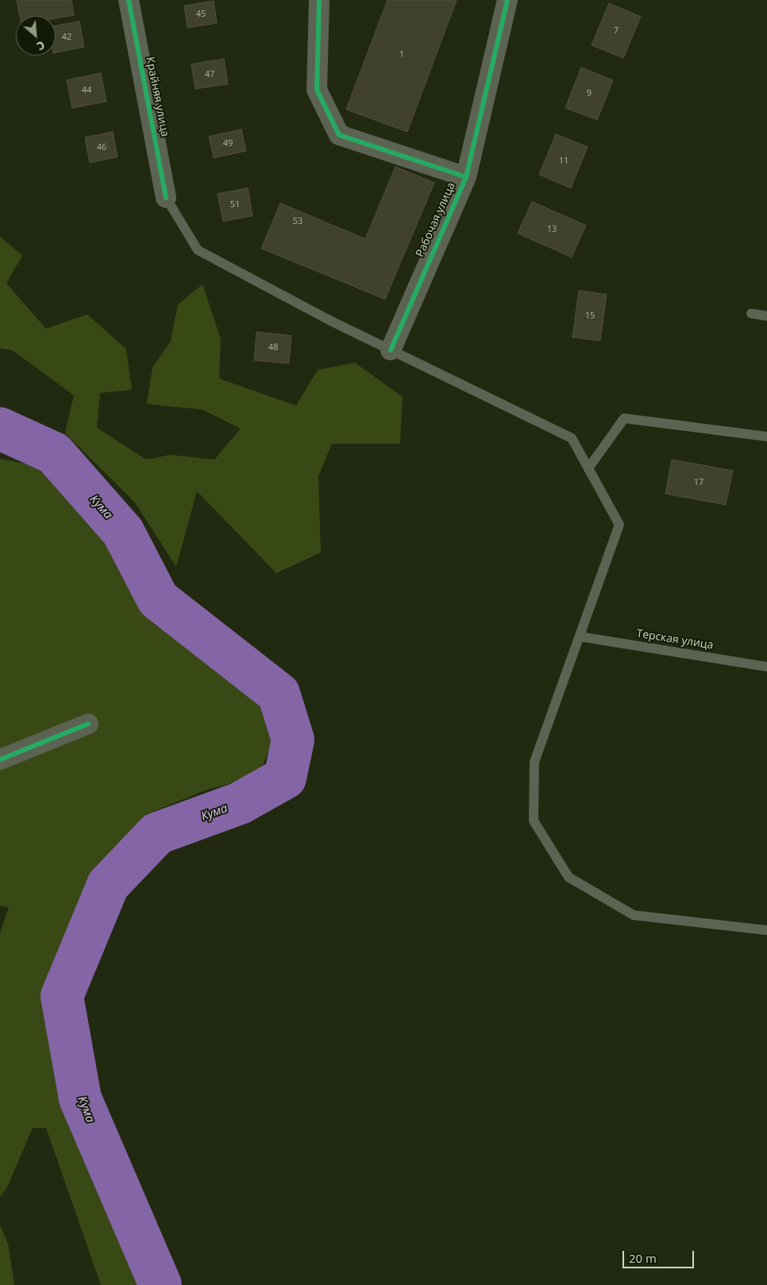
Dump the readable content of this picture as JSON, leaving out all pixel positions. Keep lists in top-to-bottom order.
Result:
{
  "streets": {
    "street": ["Крайняя улица", "Рабочая улица"],
    "lane": ["Терская улица"]
  },
  "water": ["Кума"],
  "house_numbers": [
    "45",
    "7",
    "42",
    "1",
    "47",
    "44",
    "9",
    "49",
    "46",
    "11",
    "51",
    "53",
    "13",
    "15",
    "48",
    "17"
  ],
  "scale_bar": "20 m",
  "north": "bottom right"
}
